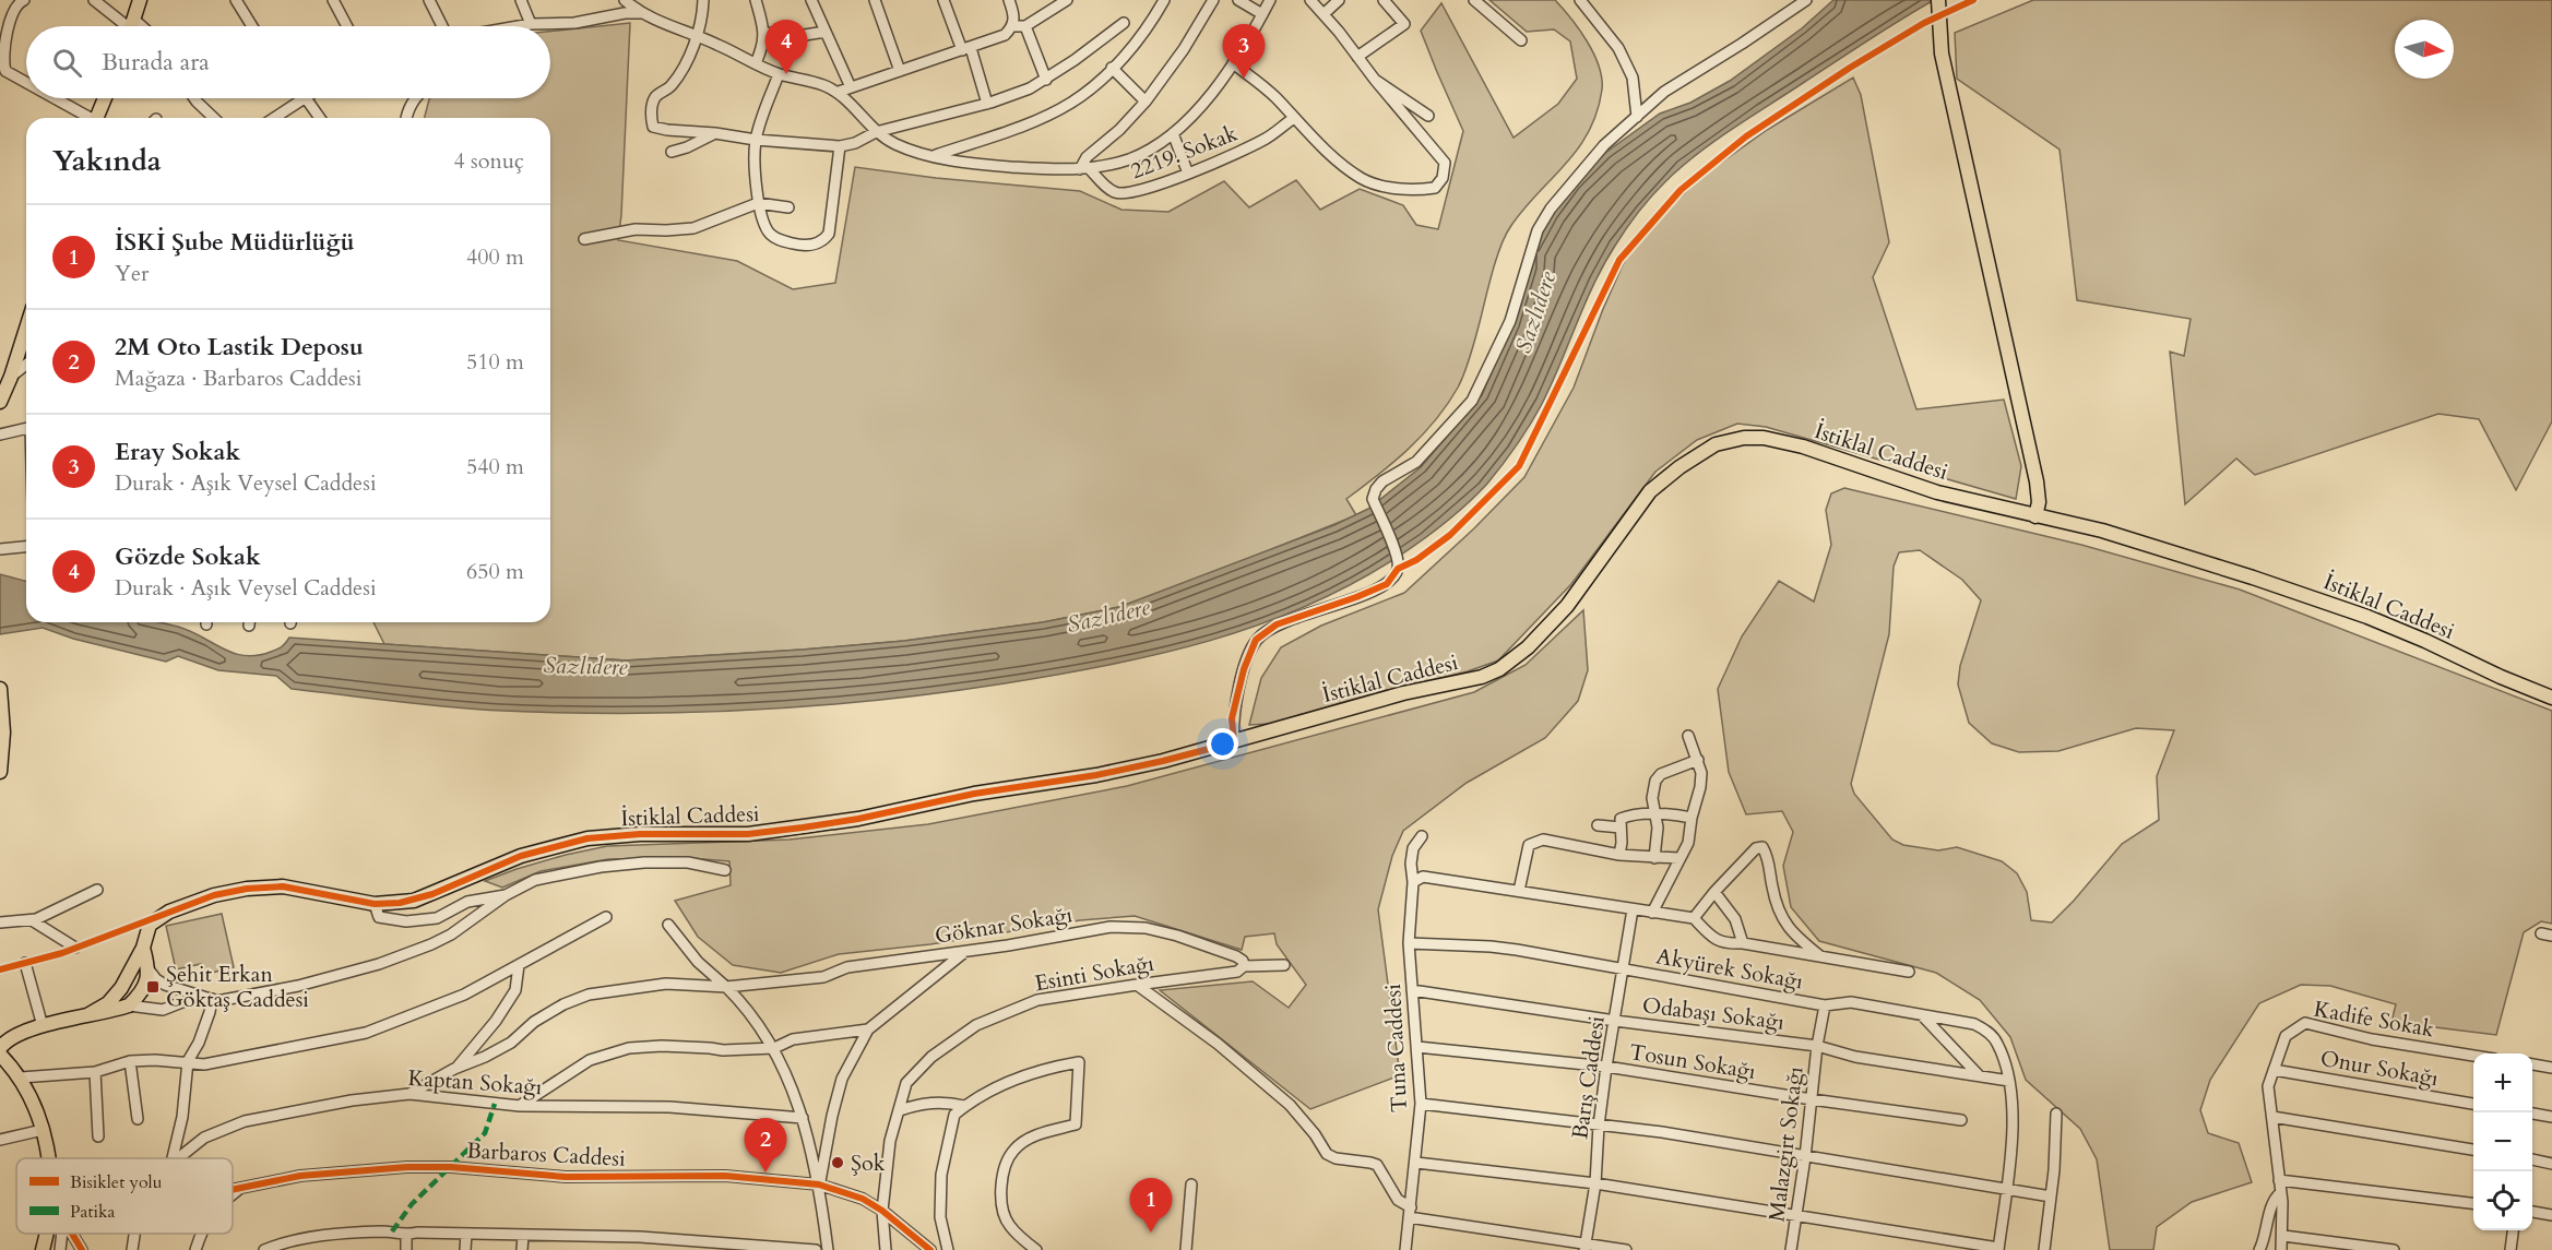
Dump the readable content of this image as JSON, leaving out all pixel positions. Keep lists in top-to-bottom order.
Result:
{
  "streets": {
    "main road": ["İstiklal Caddesi"],
    "street": [
      "2219. Sokak",
      "Göknar Sokağı",
      "Akyürek Sokağı",
      "Esinti Sokağı",
      "Odabaşı Sokağı",
      "Kadife Sokak",
      "Tuna Caddesi",
      "Tosun Sokağı",
      "Onur Sokağı",
      "Barış Caddesi",
      "Kaptan Sokağı",
      "Malazgirt Sokağı",
      "Barbaros Caddesi"
    ]
  },
  "crossings": [
    ["Göknar Sokağı", "Esinti Sokağı"],
    ["Akyürek Sokağı", "Odabaşı Sokağı"],
    ["Akyürek Sokağı", "Tuna Caddesi"],
    ["Akyürek Sokağı", "Barış Caddesi"],
    ["Akyürek Sokağı", "Malazgirt Sokağı"],
    ["Esinti Sokağı", "Barbaros Caddesi"],
    ["Odabaşı Sokağı", "Tuna Caddesi"],
    ["Odabaşı Sokağı", "Barış Caddesi"],
    ["Odabaşı Sokağı", "Malazgirt Sokağı"],
    ["Kadife Sokak", "Onur Sokağı"],
    ["Tuna Caddesi", "Tosun Sokağı"],
    ["Tosun Sokağı", "Barış Caddesi"],
    ["Tosun Sokağı", "Malazgirt Sokağı"]
  ],
  "water": ["Sazlıdere"],
  "places": {
    "transit": ["Şehit Erkan Göktaş Caddesi"],
    "other": ["Şok"]
  },
  "legend": ["Bisiklet yolu", "Patika"],
  "north": "right",
  "page": {
    "pins": [
      "4",
      "3",
      "2",
      "1"
    ],
    "search": "Burada ara",
    "heading": ["Yakında", "4 sonuç"],
    "list": [
      {
        "mark": "1",
        "name": "İSKİ Şube Müdürlüğü",
        "note": "Yer",
        "value": "400 m"
      },
      {
        "mark": "2",
        "name": "2M Oto Lastik Deposu",
        "note": "Mağaza · Barbaros Caddesi",
        "value": "510 m"
      },
      {
        "mark": "3",
        "name": "Eray Sokak",
        "note": "Durak · Aşık Veysel Caddesi",
        "value": "540 m"
      },
      {
        "mark": "4",
        "name": "Gözde Sokak",
        "note": "Durak · Aşık Veysel Caddesi",
        "value": "650 m"
      }
    ],
    "map_buttons": ["+", "−"]
  }
}
